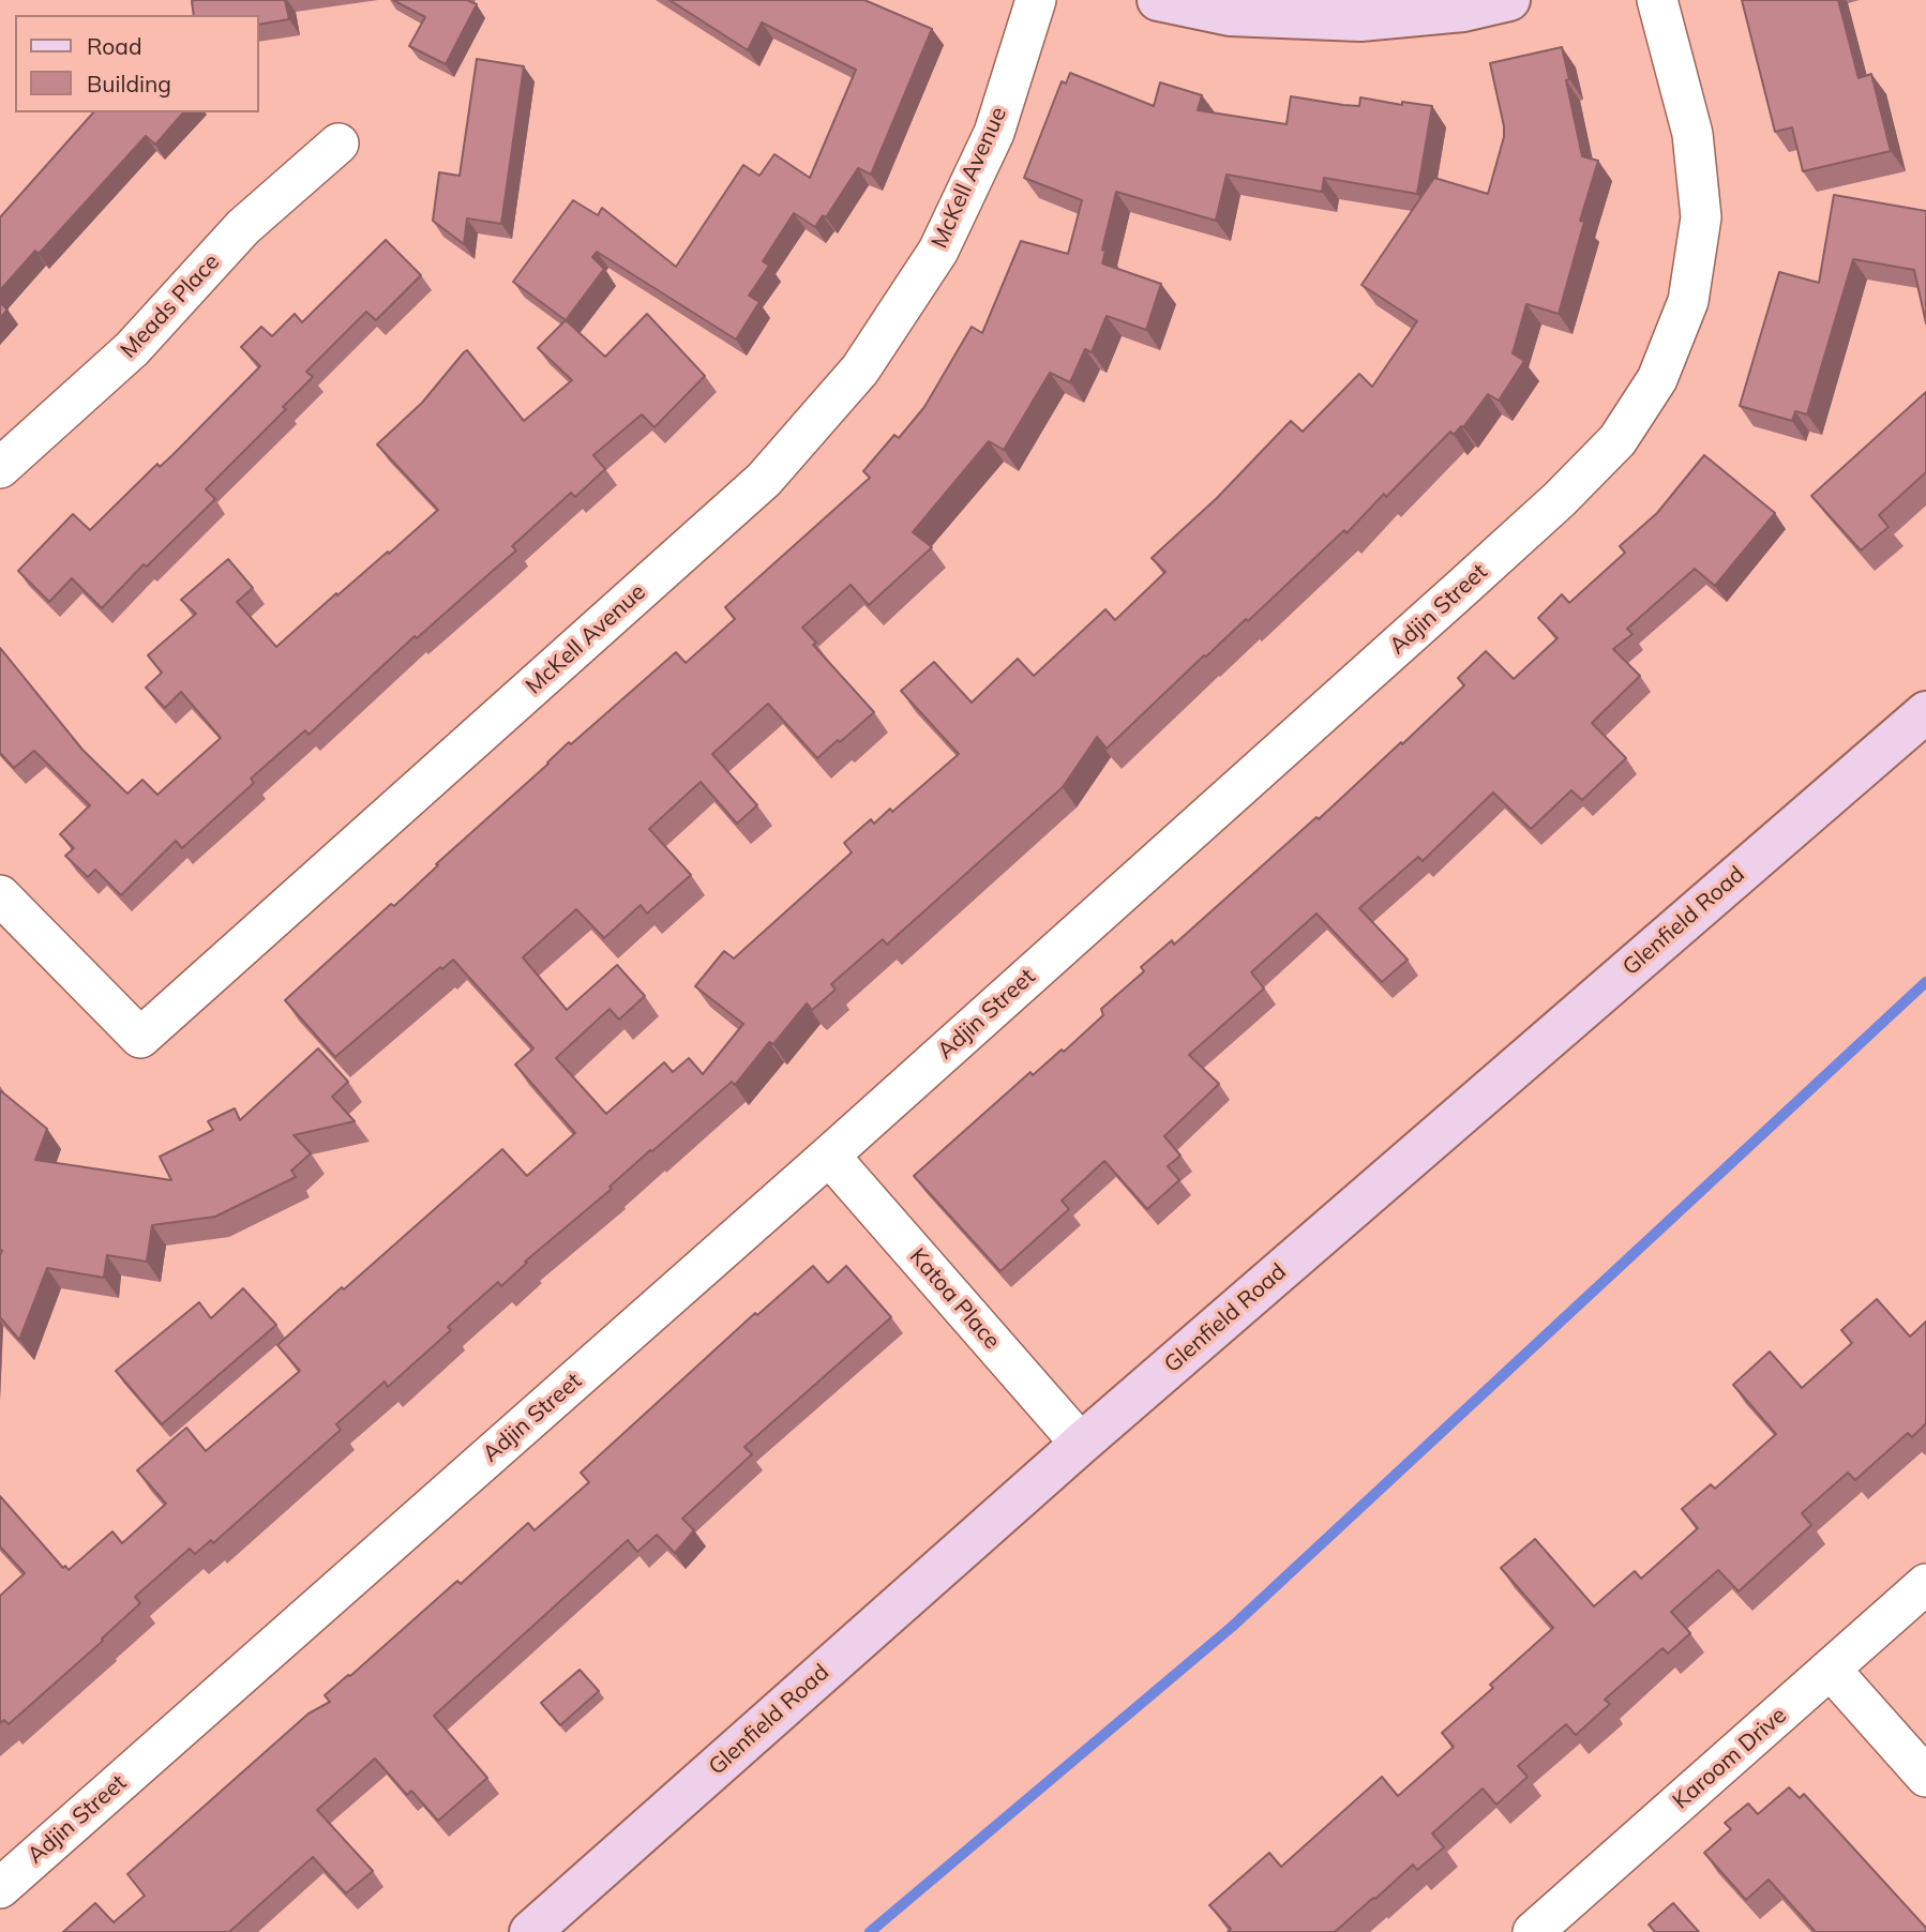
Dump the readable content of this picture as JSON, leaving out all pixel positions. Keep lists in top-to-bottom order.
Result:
{
  "streets": {
    "main road": ["Glenfield Road"],
    "street": [
      "McKell Avenue",
      "Meads Place",
      "Adjin Street",
      "Katoa Place",
      "Karoom Drive"
    ]
  },
  "crossings": [
    ["Adjin Street", "Katoa Place"],
    ["Glenfield Road", "Katoa Place"]
  ],
  "legend": ["Road", "Building"]
}
